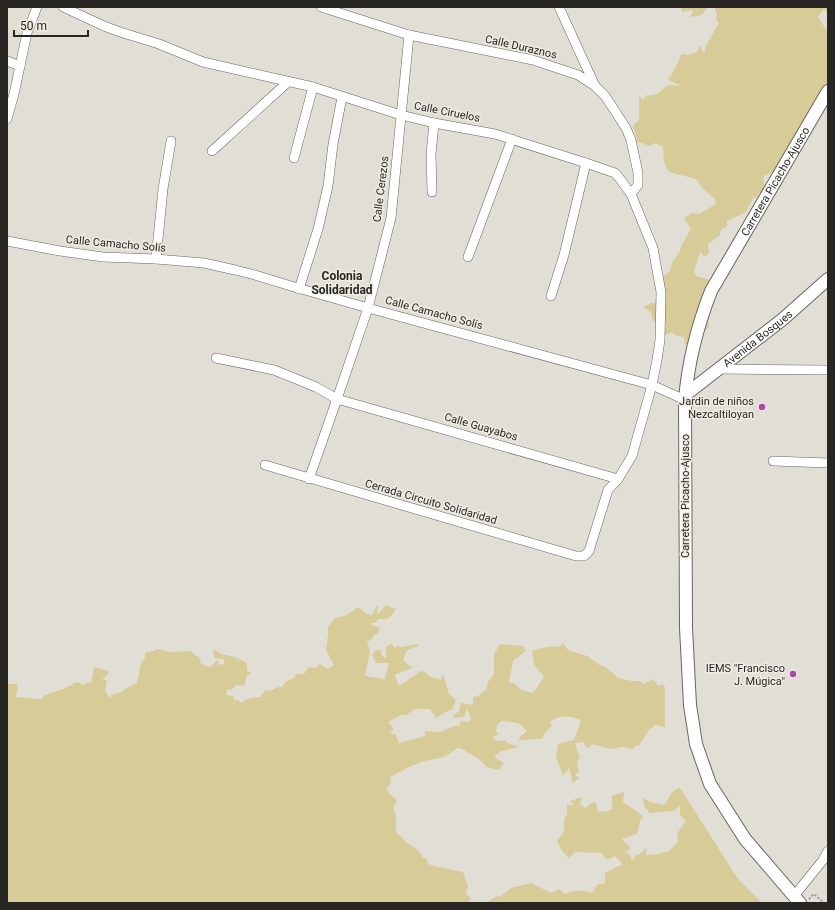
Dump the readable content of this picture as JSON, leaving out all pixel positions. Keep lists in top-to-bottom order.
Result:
{
  "streets": {
    "main road": ["Carretera Picacho-Ajusco", "Avenida Bosques"],
    "street": [
      "Calle Duraznos",
      "Calle Ciruelos",
      "Calle Cerezos",
      "Calle Camacho Solís",
      "Calle Guayabos",
      "Cerrada Circuito Solidaridad"
    ]
  },
  "crossings": [
    ["Calle Duraznos", "Calle Ciruelos"],
    ["Calle Duraznos", "Calle Cerezos"],
    ["Calle Ciruelos", "Calle Cerezos"],
    ["Calle Ciruelos", "Calle Camacho Solís"],
    ["Calle Ciruelos", "Calle Guayabos"],
    ["Calle Ciruelos", "Cerrada Circuito Solidaridad"],
    ["Carretera Picacho-Ajusco", "Calle Camacho Solís"],
    ["Carretera Picacho-Ajusco", "Avenida Bosques"],
    ["Calle Cerezos", "Calle Camacho Solís"],
    ["Calle Cerezos", "Calle Guayabos"],
    ["Calle Cerezos", "Cerrada Circuito Solidaridad"],
    ["Calle Camacho Solís", "Avenida Bosques"]
  ],
  "districts": ["Colonia Solidaridad"],
  "places": ["Jardin de niños Nezcaltiloyan", "IEMS \"Francisco J. Múgica\""],
  "scale_bar": "50 m"
}
